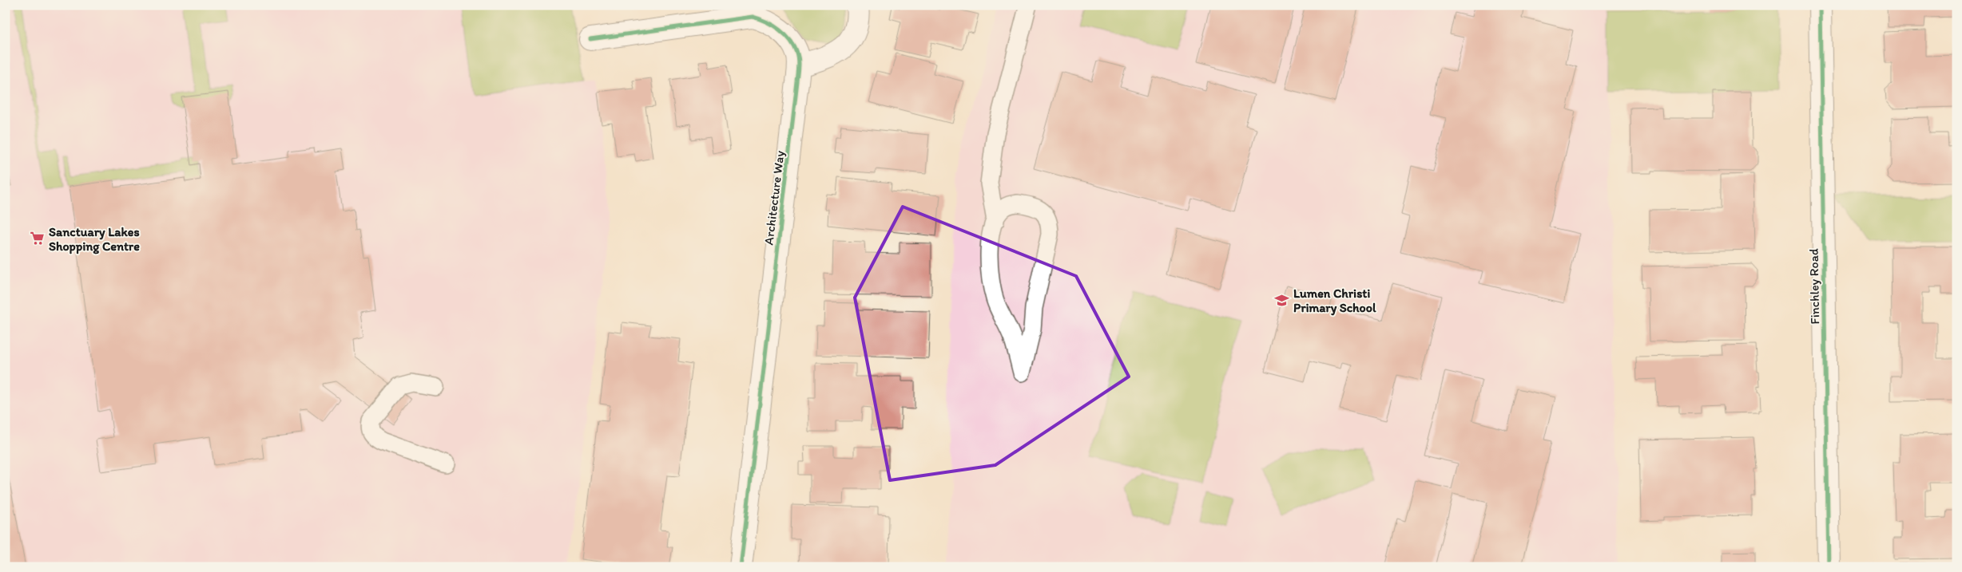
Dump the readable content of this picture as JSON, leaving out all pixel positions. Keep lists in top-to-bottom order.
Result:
{
  "streets": {
    "street": ["Architecture Way", "Finchley Road"]
  },
  "places": {
    "supermarket": ["Sanctuary Lakes Shopping Centre"],
    "school or university": ["Lumen Christi Primary School"]
  }
}
